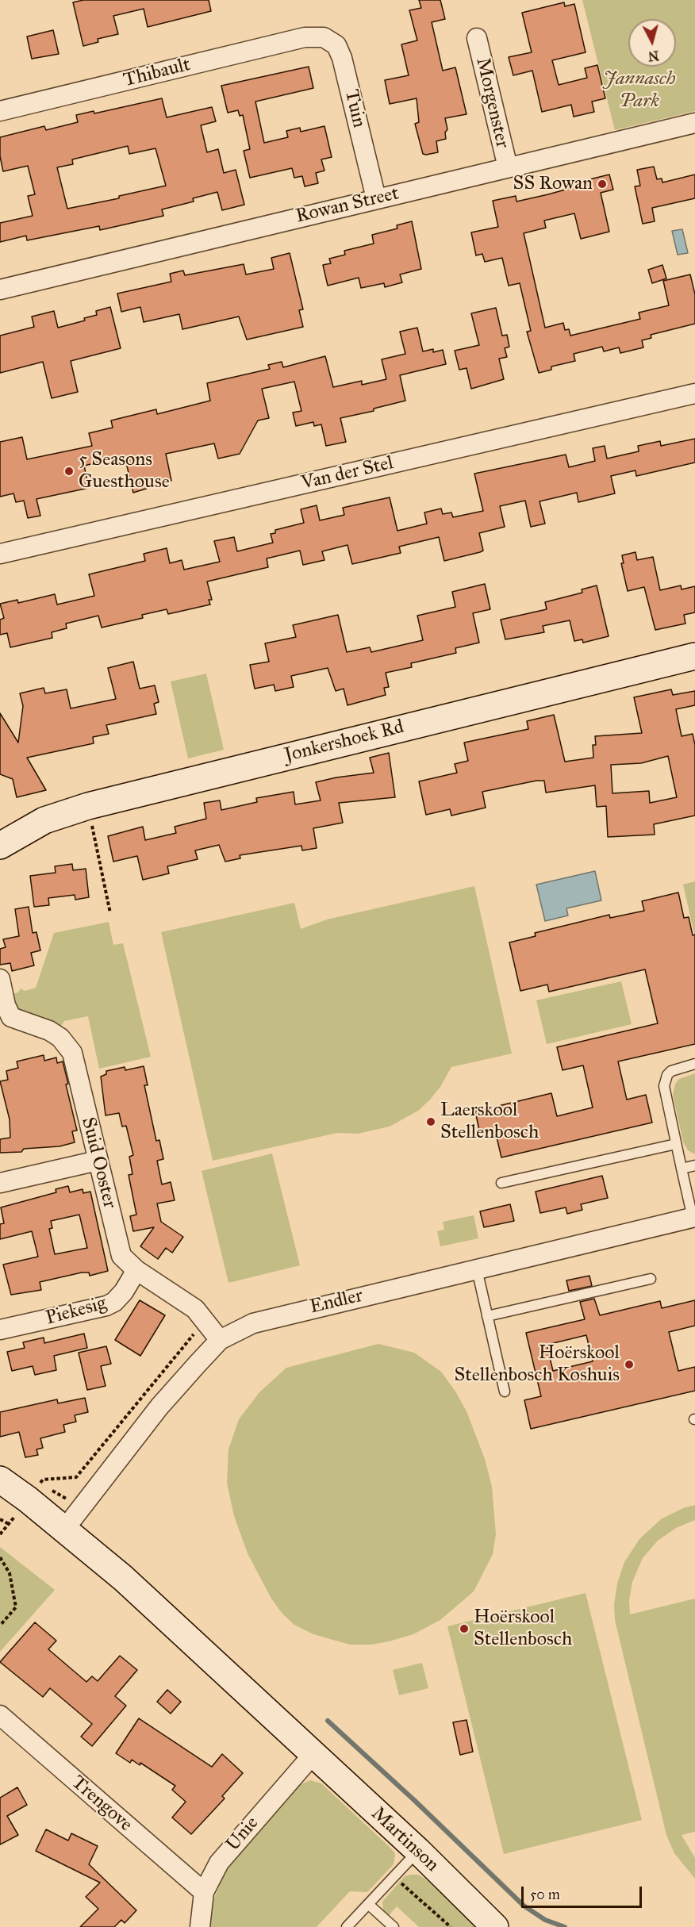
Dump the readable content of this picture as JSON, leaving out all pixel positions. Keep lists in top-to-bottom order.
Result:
{
  "streets": {
    "street": [
      "Thibault",
      "Morgenster",
      "Tuin",
      "Rowan Street",
      "Van der Stel",
      "Jonkershoek Rd",
      "Suid Ooster",
      "Endler",
      "Piekesig",
      "Trengove",
      "Unie",
      "Martinson"
    ]
  },
  "crossings": [
    ["Thibault", "Tuin"],
    ["Morgenster", "Rowan Street"],
    ["Tuin", "Rowan Street"],
    ["Suid Ooster", "Endler"],
    ["Suid Ooster", "Piekesig"],
    ["Endler", "Martinson"],
    ["Trengove", "Unie"],
    ["Unie", "Martinson"]
  ],
  "parks": ["Jannasch Park"],
  "places": [
    "SS Rowan",
    "5 Seasons Guesthouse",
    "Laerskool Stellenbosch",
    "Hoërskool Stellenbosch Koshuis",
    "Hoërskool Stellenbosch"
  ],
  "scale_bar": "50 m",
  "north": "bottom"
}
